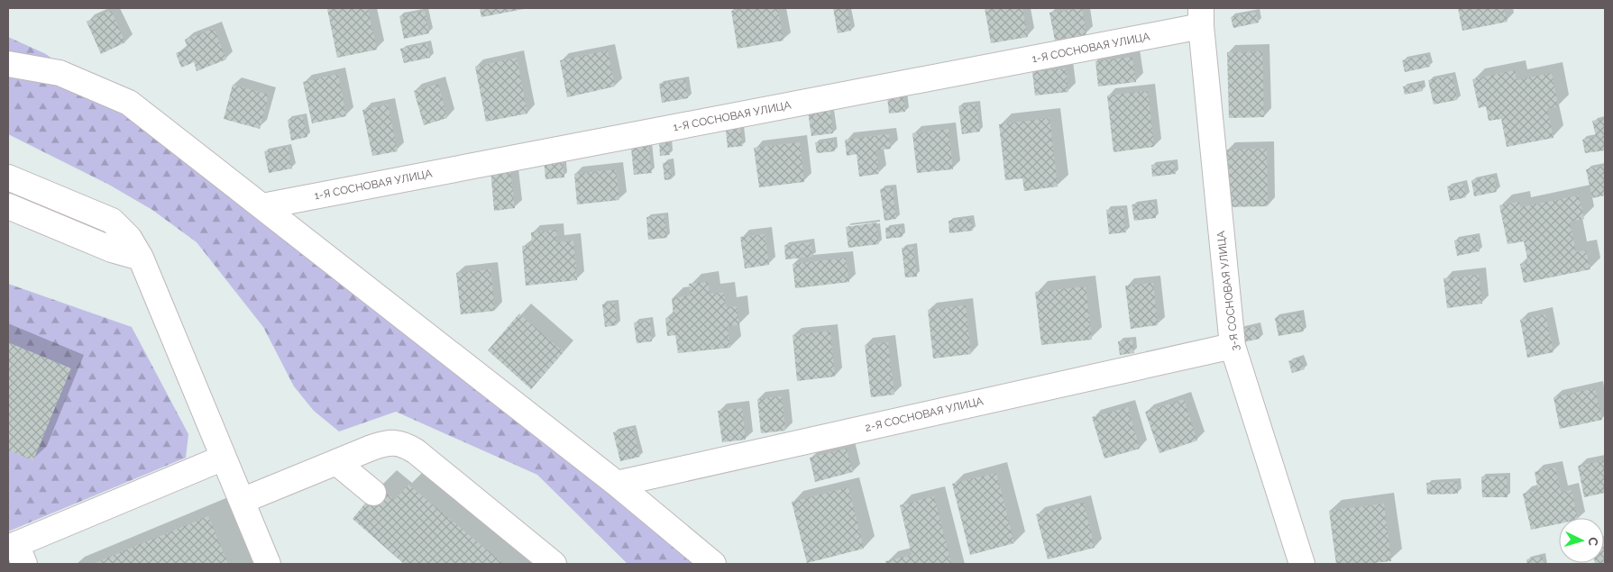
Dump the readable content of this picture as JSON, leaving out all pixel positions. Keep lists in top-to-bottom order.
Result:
{
  "streets": {
    "street": ["1-Я СОСНОВАЯ УЛИЦА", "3-Я СОСНОВАЯ УЛИЦА", "2-Я СОСНОВАЯ УЛИЦА"]
  },
  "crossings": [
    ["1-Я СОСНОВАЯ УЛИЦА", "3-Я СОСНОВАЯ УЛИЦА"],
    ["3-Я СОСНОВАЯ УЛИЦА", "2-Я СОСНОВАЯ УЛИЦА"]
  ],
  "north": "right"
}
